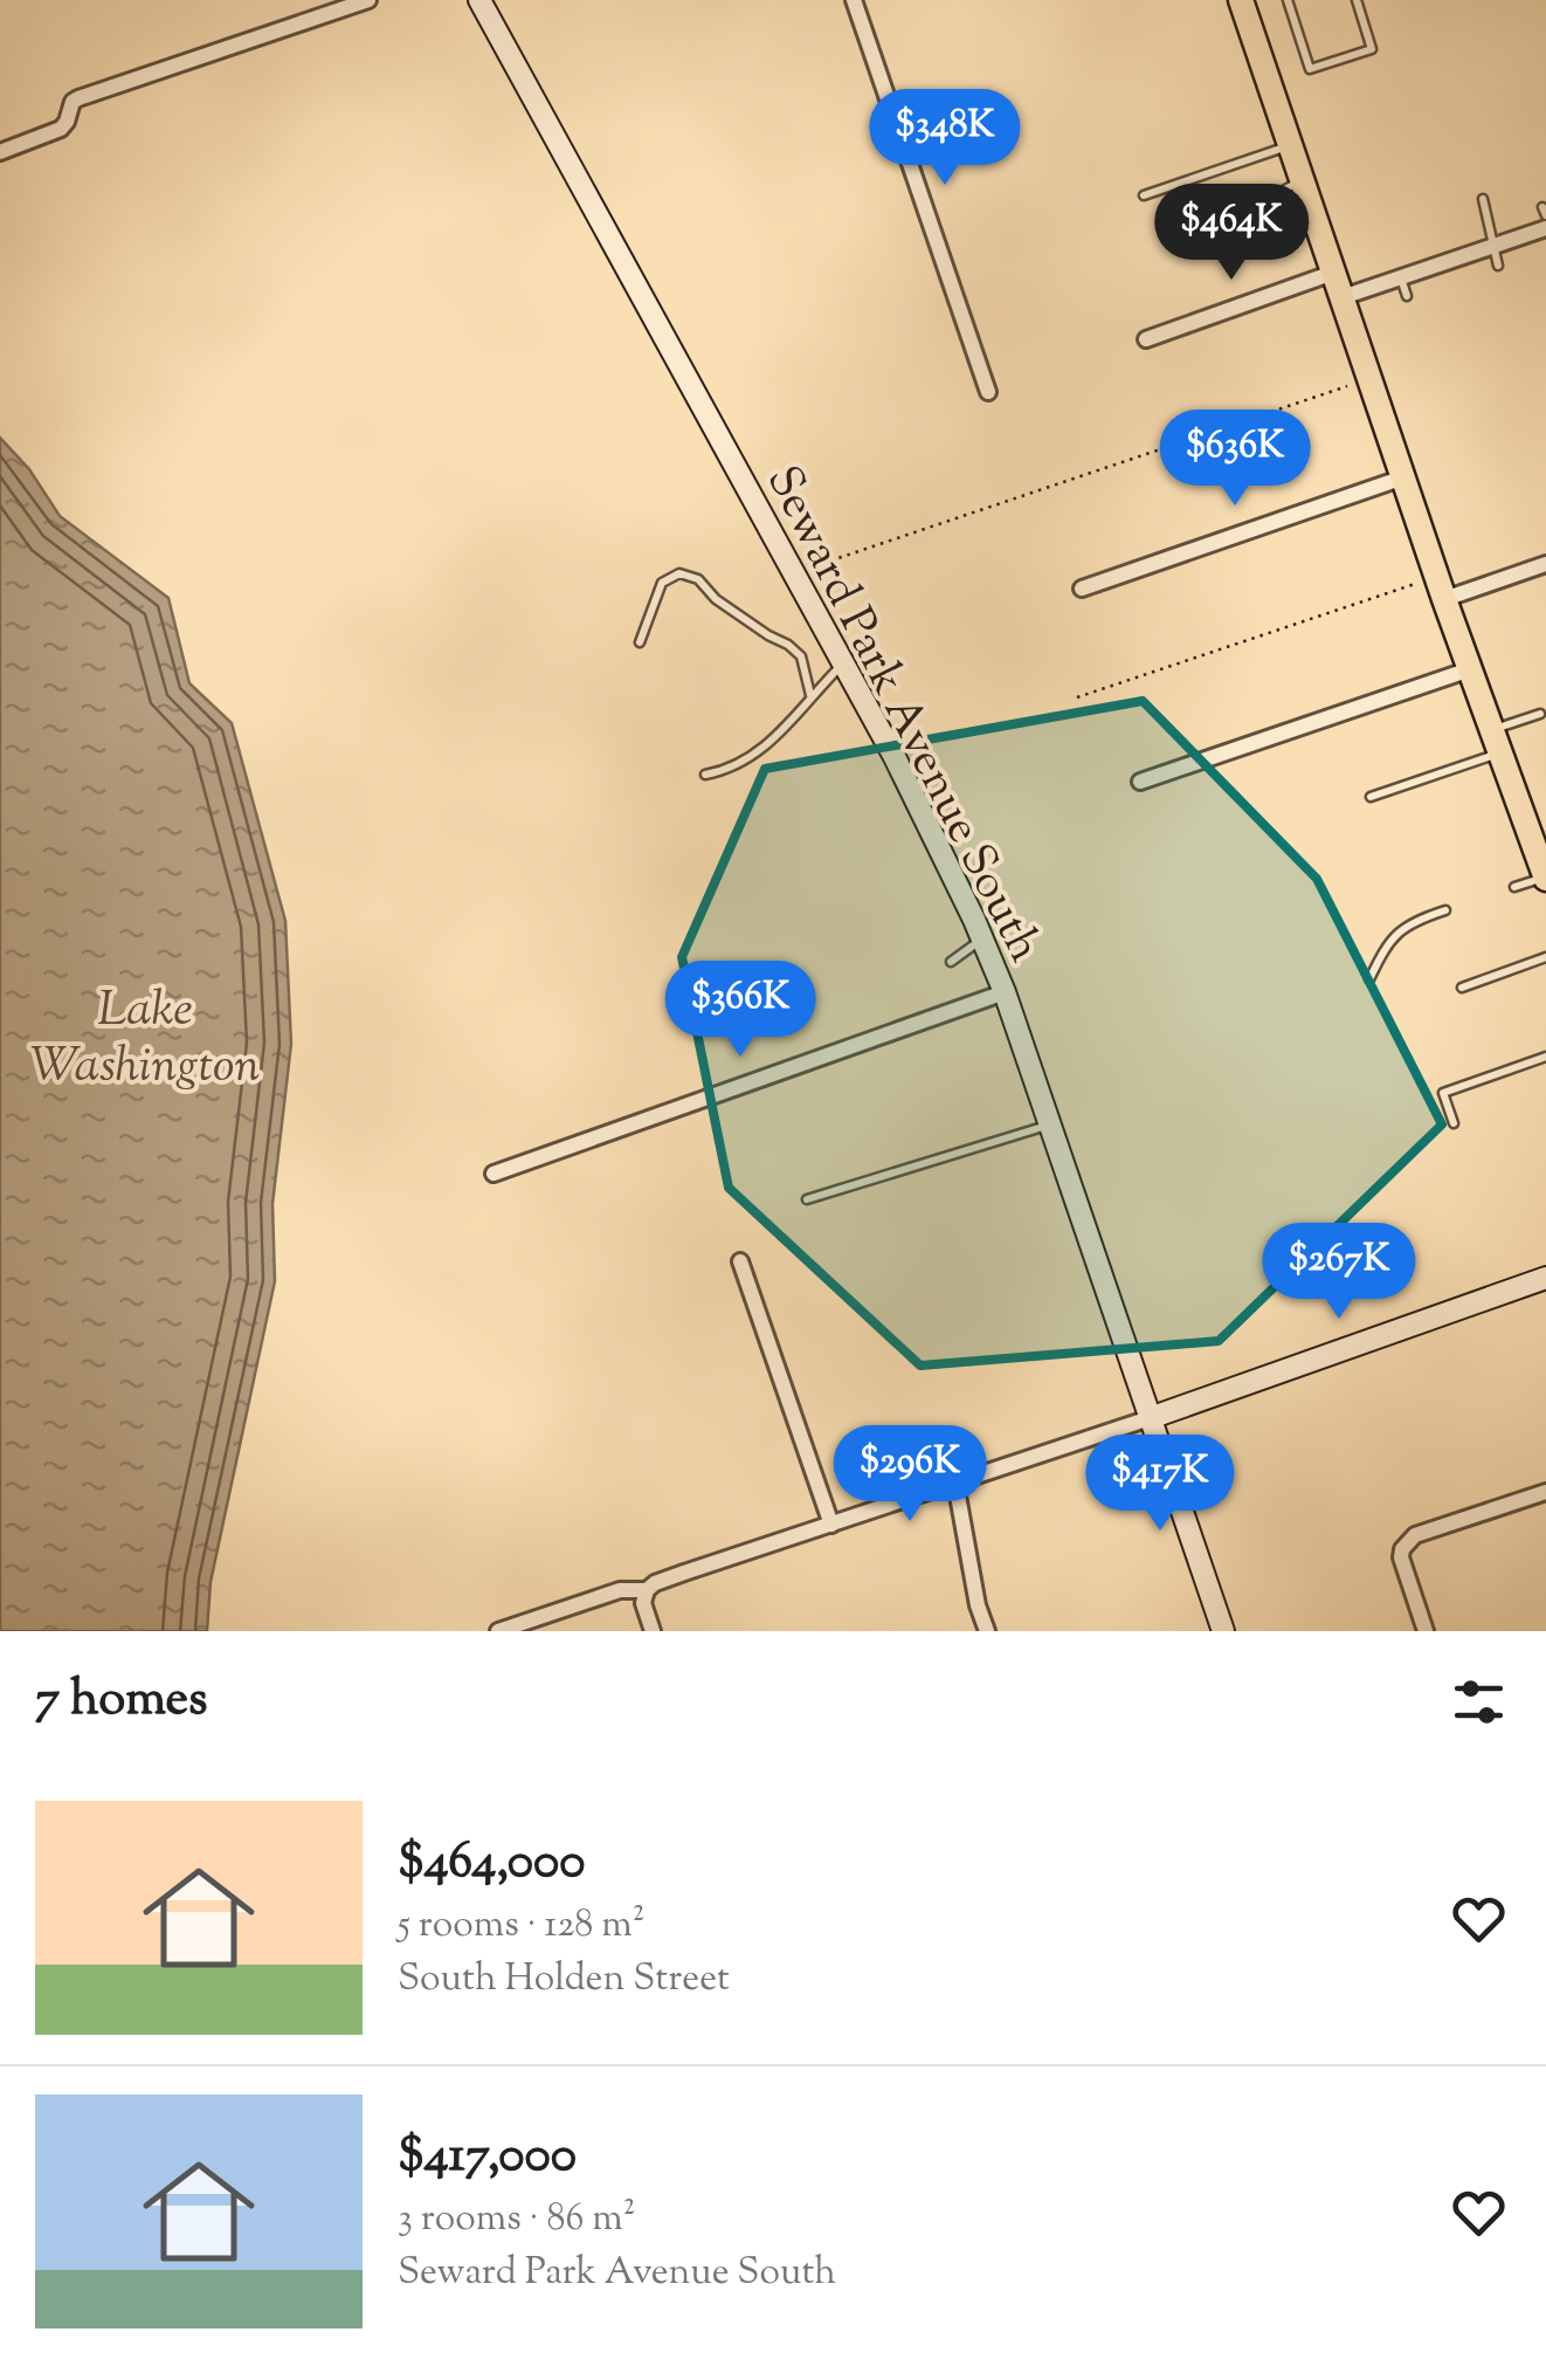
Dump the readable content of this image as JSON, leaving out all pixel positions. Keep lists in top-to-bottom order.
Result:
{
  "streets": {
    "main road": ["Seward Park Avenue South"]
  },
  "water": ["Lake Washington"],
  "page": {
    "price": [
      "$348K",
      "$464K",
      "$636K",
      "$366K",
      "$267K",
      "$296K",
      "$417K"
    ],
    "heading": "7 homes",
    "list": [
      {
        "name": "$464,000",
        "note": "5 rooms · 128 m² · South Holden Street"
      },
      {
        "name": "$417,000",
        "note": "3 rooms · 86 m² · Seward Park Avenue South"
      }
    ]
  }
}
